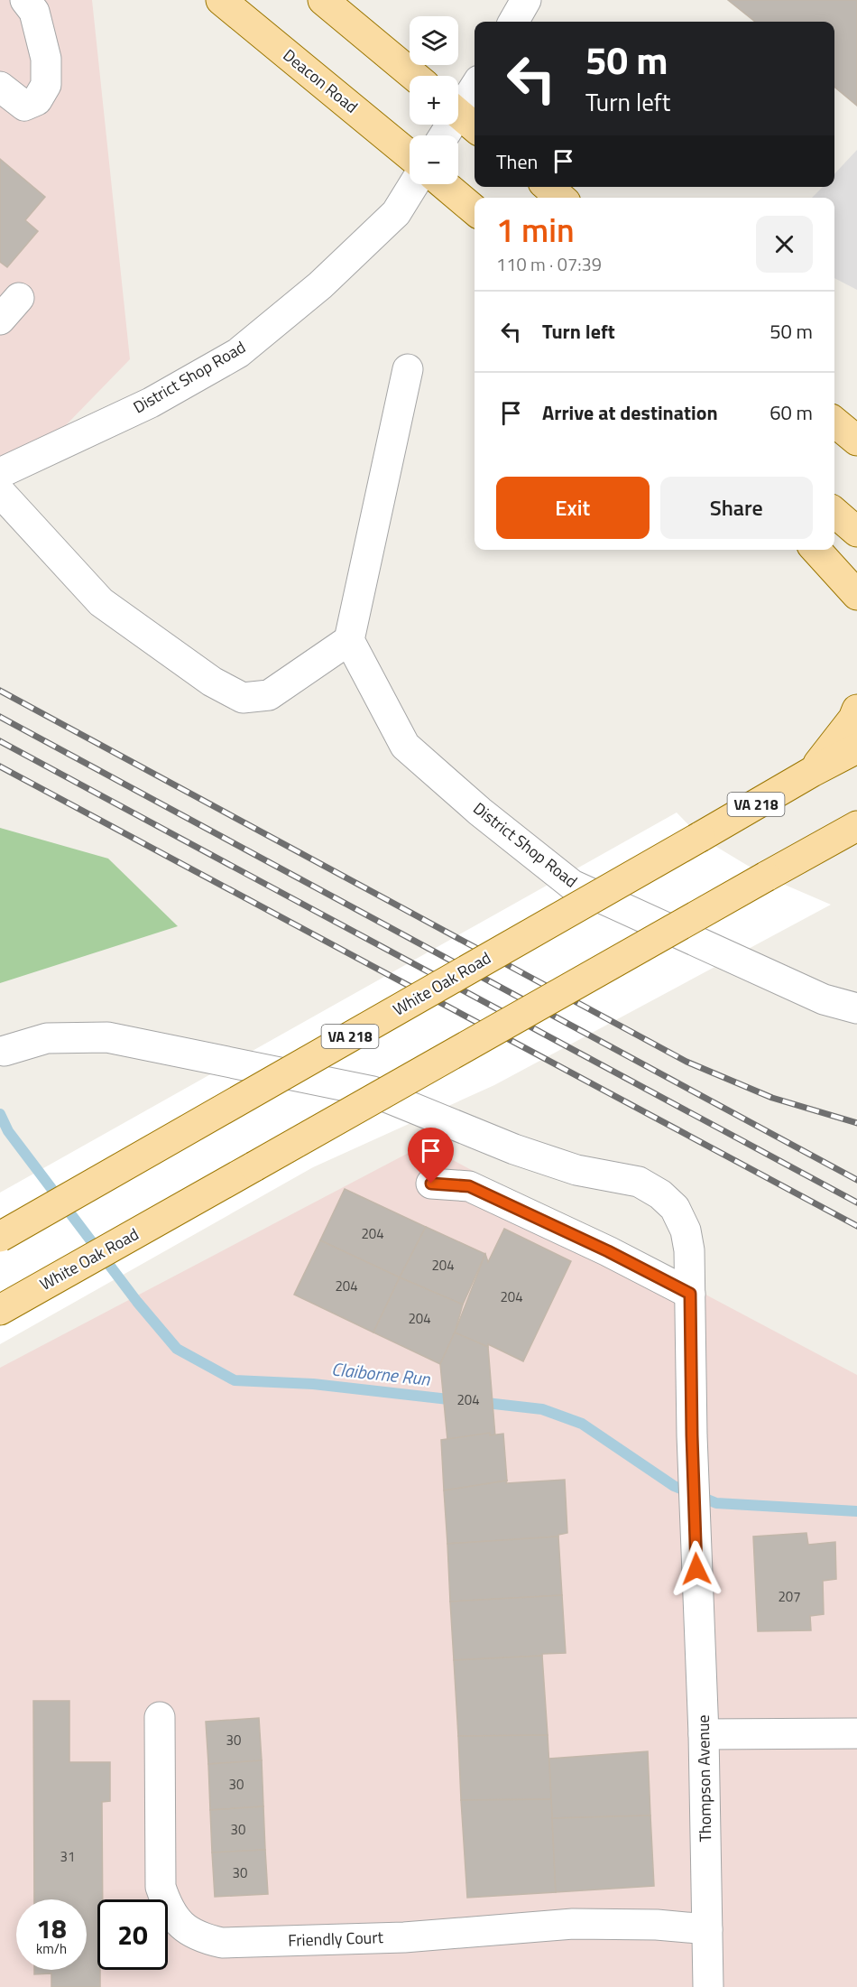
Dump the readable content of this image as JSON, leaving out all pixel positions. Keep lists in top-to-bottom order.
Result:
{
  "streets": {
    "main road": ["Deacon Road", "VA 218", "White Oak Road"],
    "street": ["District Shop Road", "Thompson Avenue", "Friendly Court"]
  },
  "crossings": [
    ["Thompson Avenue", "Friendly Court"]
  ],
  "water": ["Claiborne Run"],
  "house_numbers": [
    "204",
    "204",
    "204",
    "204",
    "204",
    "204",
    "207",
    "30",
    "30",
    "30",
    "31",
    "30"
  ],
  "page": {
    "map_buttons": ["+", "−"],
    "turn": ["50 m", "Turn left"],
    "then": "Then",
    "heading": ["1 min", "110 m · 07:39"],
    "list": [
      {
        "name": "Turn left",
        "value": "50 m"
      },
      {
        "name": "Arrive at destination",
        "value": "60 m"
      }
    ],
    "buttons": ["Exit", "Share"],
    "speed": "18 km/h",
    "limit": "20"
  }
}
